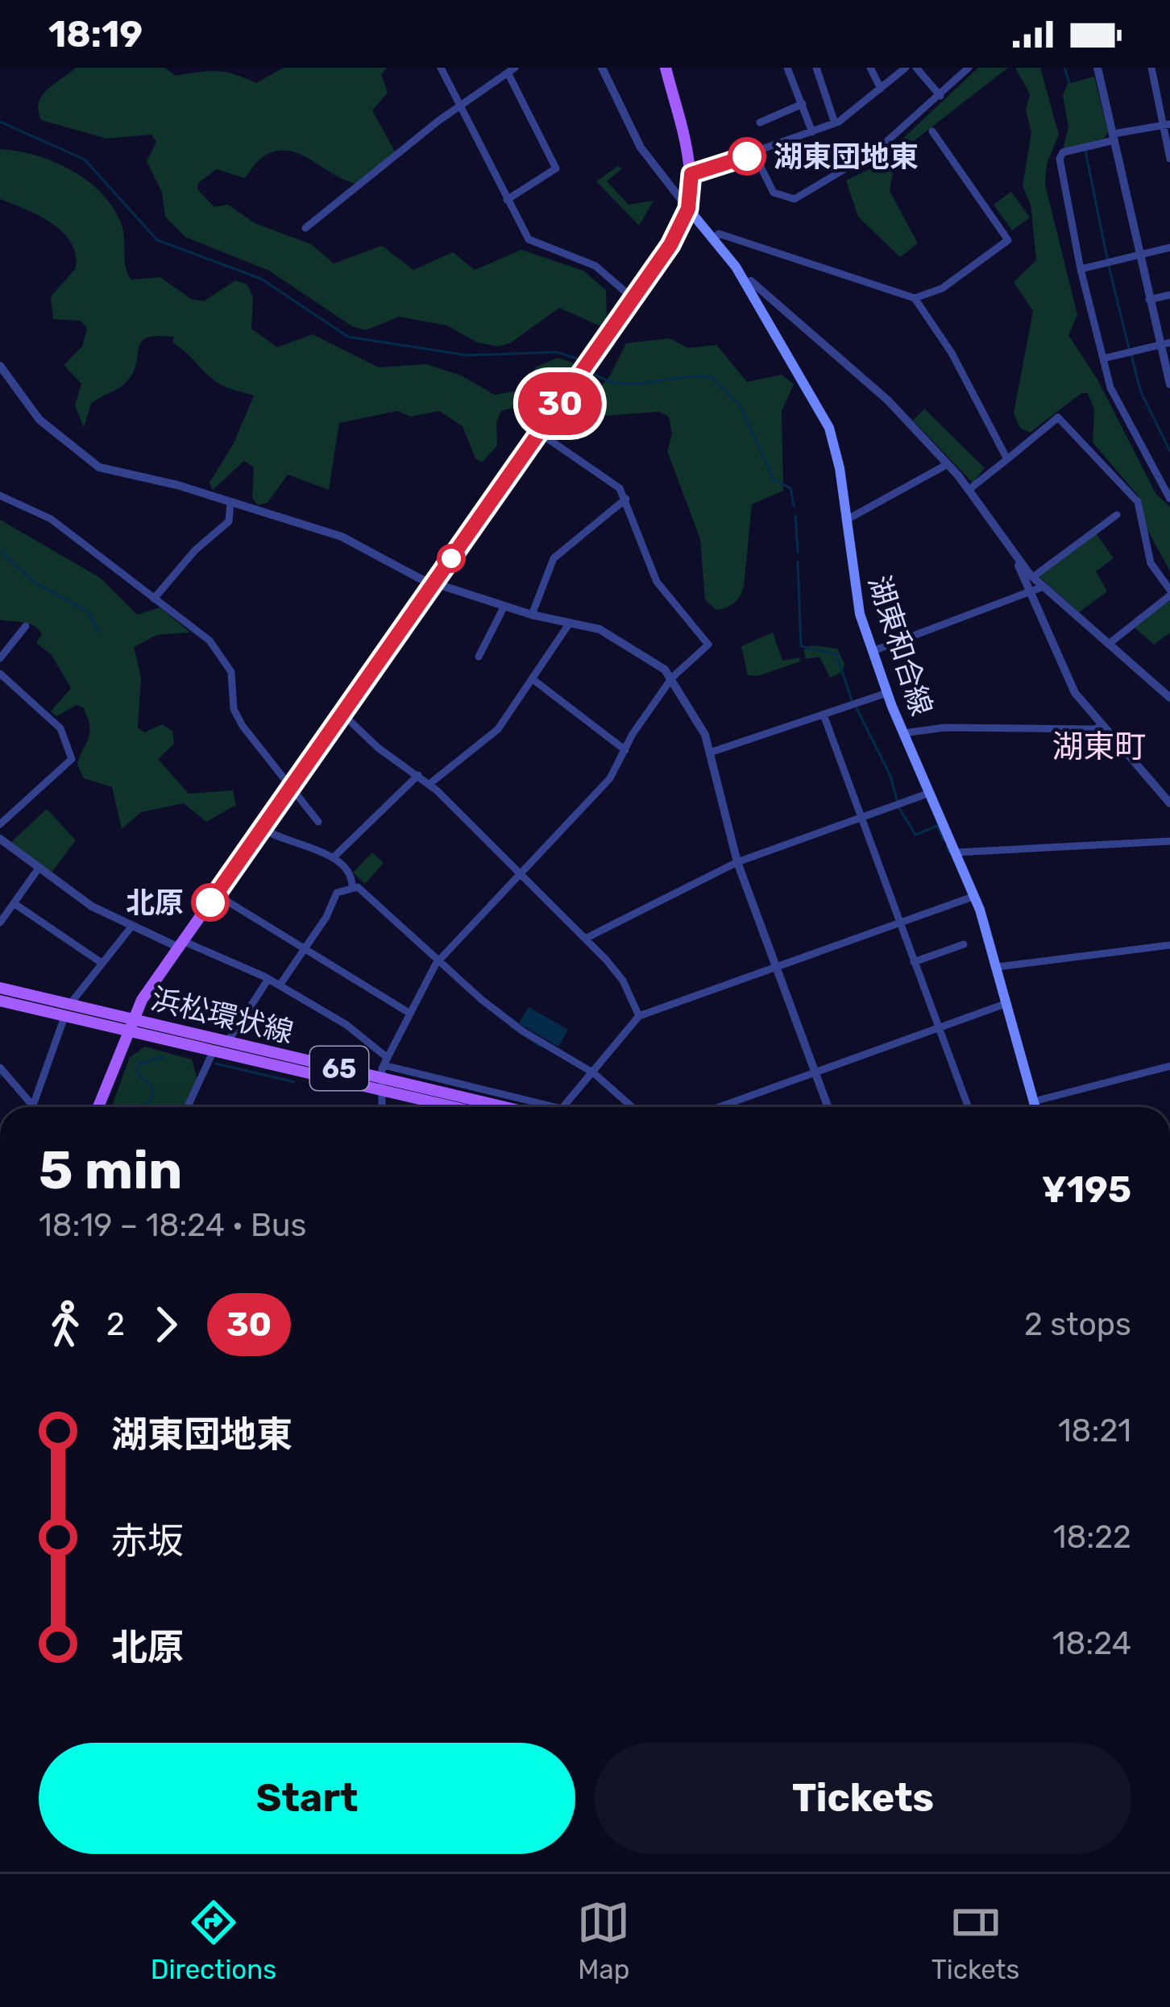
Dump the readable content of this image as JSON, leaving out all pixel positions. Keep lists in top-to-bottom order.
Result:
{
  "streets": {
    "main road": ["湖東和合線", "浜松環状線", "65"]
  },
  "districts": ["湖東町"],
  "places": ["湖東団地東", "北原"],
  "lines": ["bus line 30"],
  "page": {
    "status": "18:19",
    "on_map": "30",
    "heading": ["5 min", "18:19 – 18:24 · Bus", "¥195"],
    "legs": ["2", "30", "2 stops"],
    "list": [
      {
        "name": "湖東団地東",
        "value": "18:21"
      },
      {
        "name": "赤坂",
        "value": "18:22"
      },
      {
        "name": "北原",
        "value": "18:24"
      }
    ],
    "buttons": ["Start", "Tickets"],
    "tabs": ["Directions", "Map", "Tickets"]
  }
}
